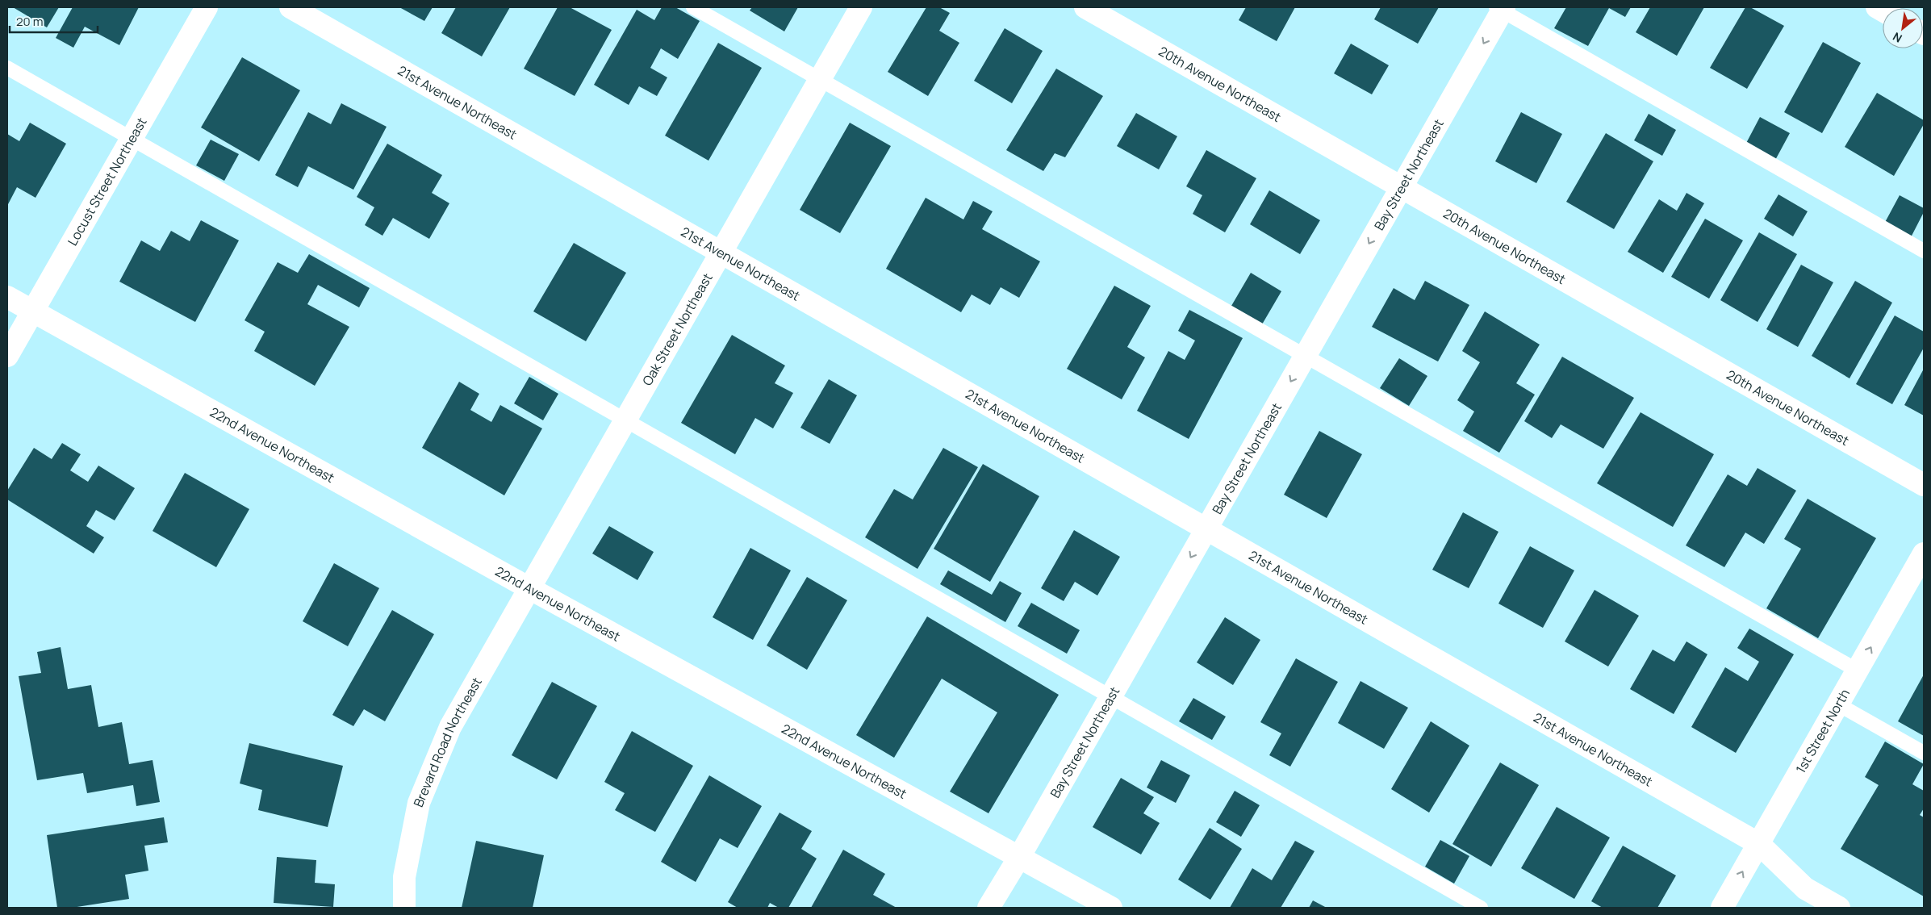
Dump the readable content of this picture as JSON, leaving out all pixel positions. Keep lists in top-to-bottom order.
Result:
{
  "streets": {
    "street": [
      "20th Avenue Northeast",
      "21st Avenue Northeast",
      "Bay Street Northeast",
      "Locust Street Northeast",
      "Oak Street Northeast",
      "22nd Avenue Northeast",
      "1st Street North",
      "Brevard Road Northeast"
    ]
  },
  "crossings": [
    ["20th Avenue Northeast", "Bay Street Northeast"],
    ["21st Avenue Northeast", "Bay Street Northeast"],
    ["21st Avenue Northeast", "Oak Street Northeast"],
    ["21st Avenue Northeast", "1st Street North"],
    ["Bay Street Northeast", "22nd Avenue Northeast"],
    ["Locust Street Northeast", "22nd Avenue Northeast"],
    ["Oak Street Northeast", "22nd Avenue Northeast"],
    ["Oak Street Northeast", "Brevard Road Northeast"],
    ["22nd Avenue Northeast", "Brevard Road Northeast"]
  ],
  "one_way": ["Bay Street Northeast", "1st Street North"],
  "scale_bar": "20 m",
  "north": "bottom left"
}
